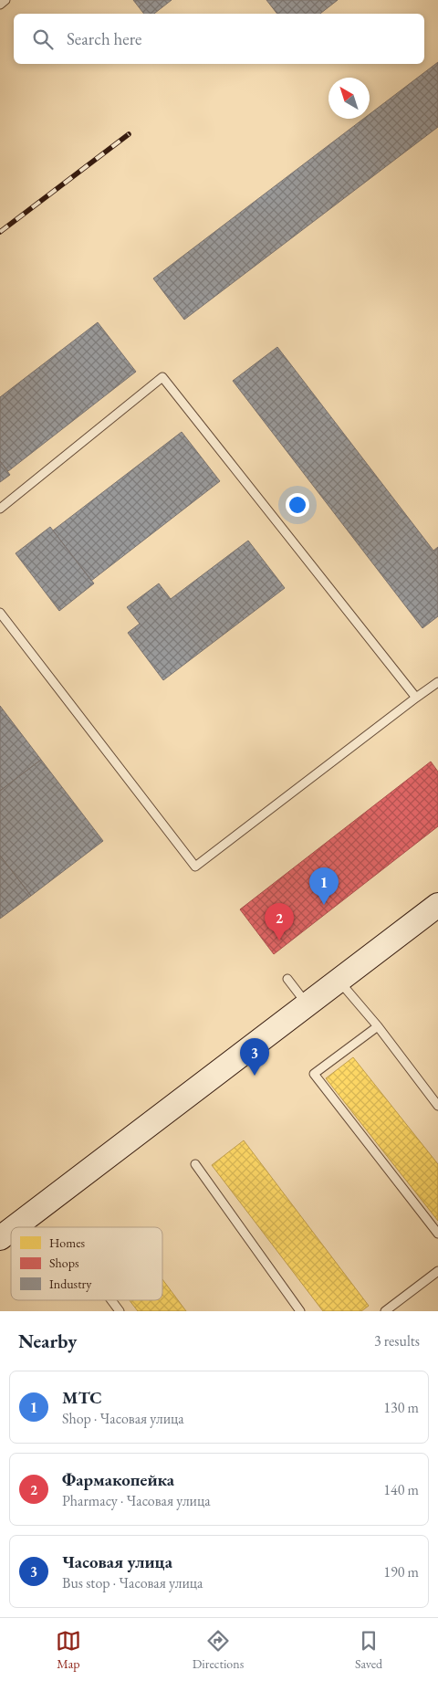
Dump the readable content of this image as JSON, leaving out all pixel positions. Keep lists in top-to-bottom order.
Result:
{
  "legend": ["Homes", "Shops", "Industry"],
  "north": "top left",
  "page": {
    "search": "Search here",
    "pins": ["1", "2", "3"],
    "heading": ["Nearby", "3 results"],
    "list": [
      {
        "mark": "1",
        "name": "МТС",
        "note": "Shop · Часовая улица",
        "value": "130 m"
      },
      {
        "mark": "2",
        "name": "Фармакопейка",
        "note": "Pharmacy · Часовая улица",
        "value": "140 m"
      },
      {
        "mark": "3",
        "name": "Часовая улица",
        "note": "Bus stop · Часовая улица",
        "value": "190 m"
      }
    ],
    "nav": ["Map", "Directions", "Saved"]
  }
}
